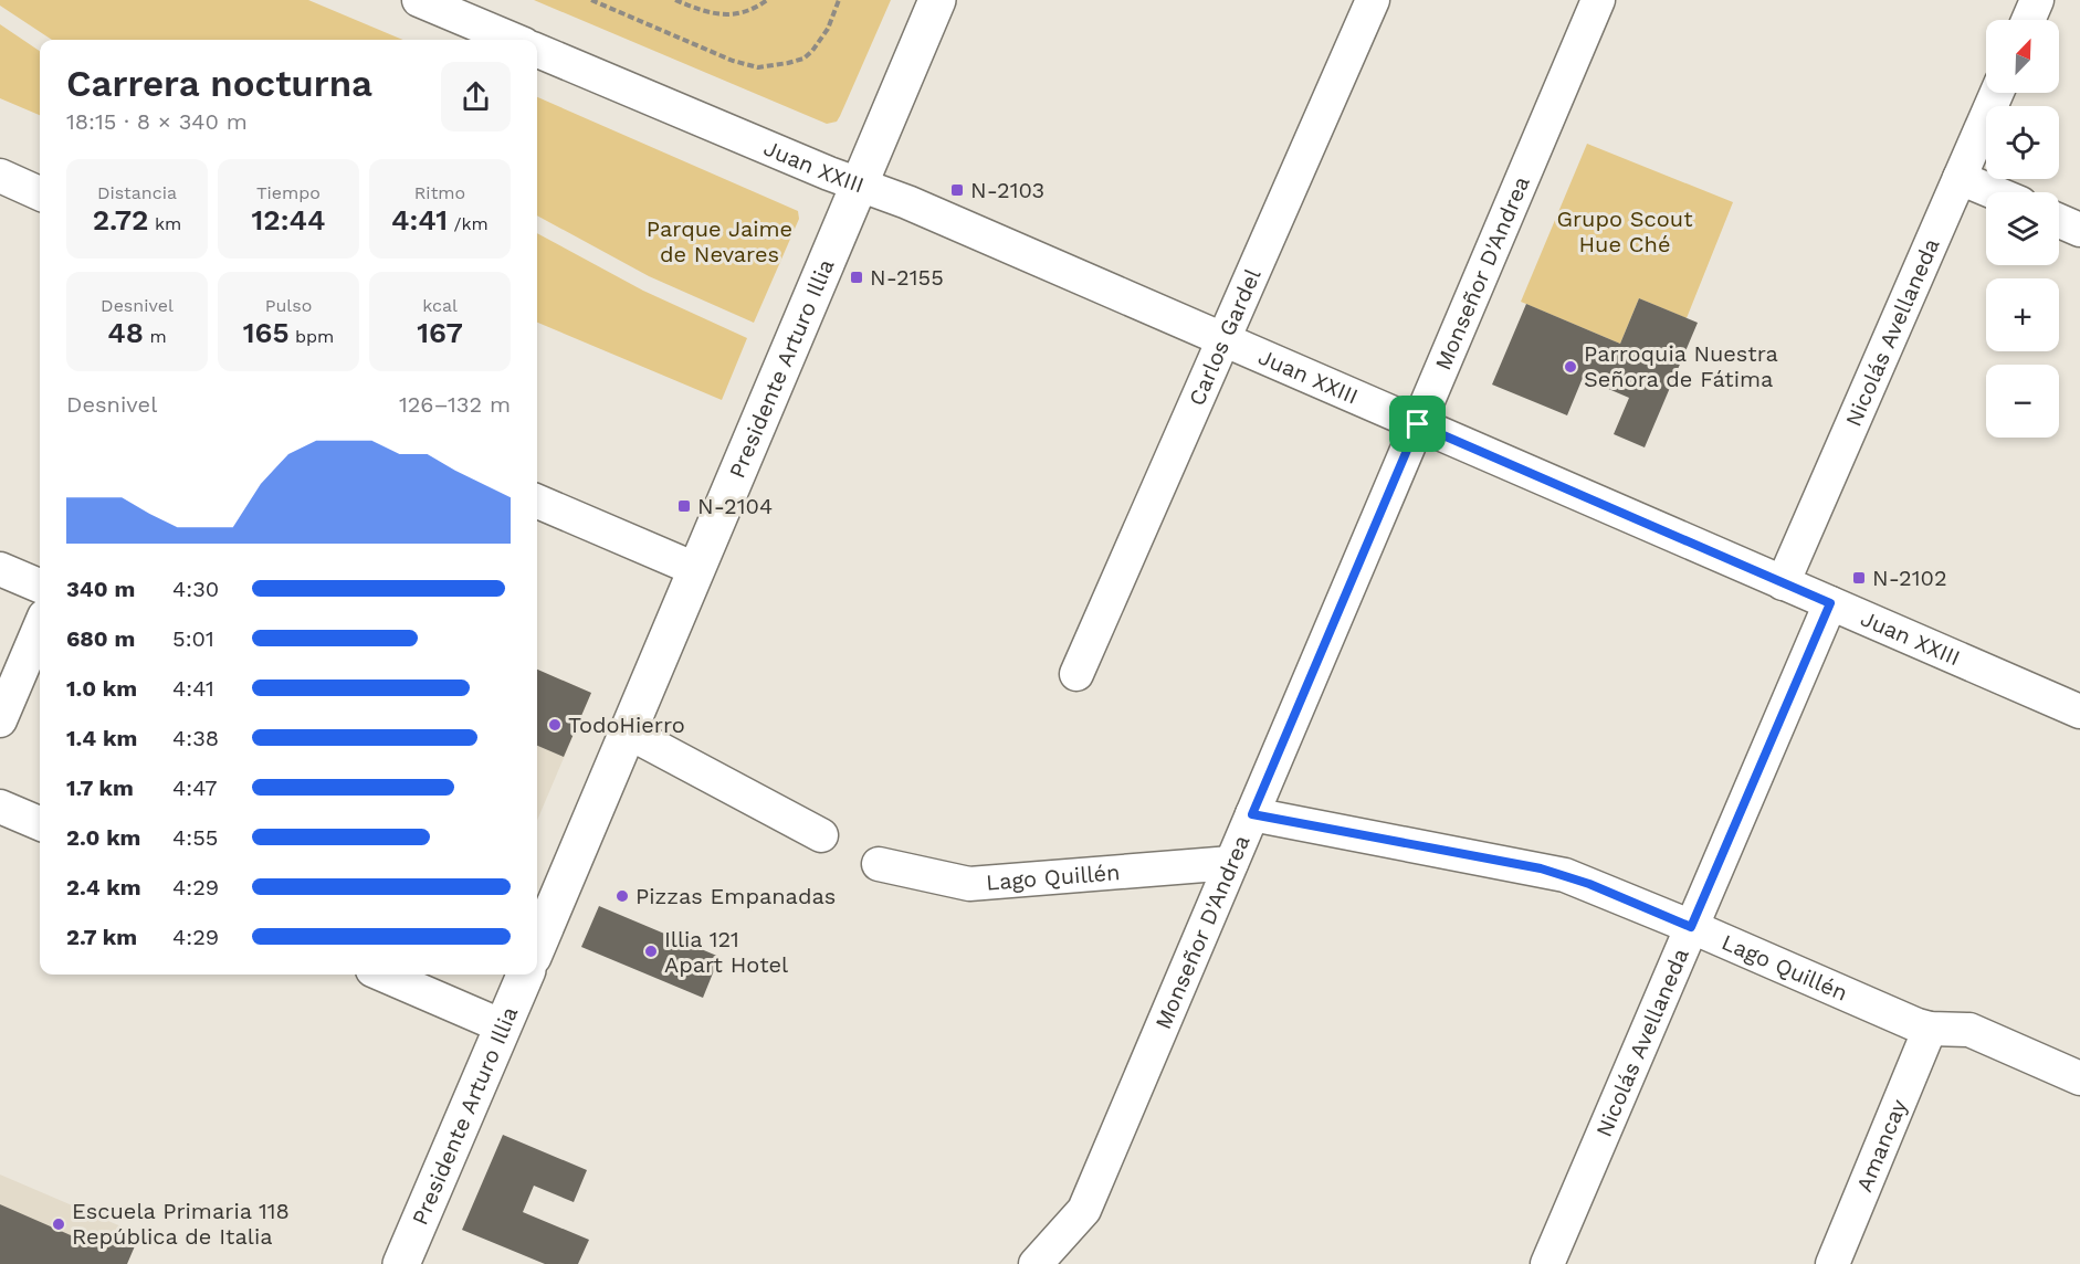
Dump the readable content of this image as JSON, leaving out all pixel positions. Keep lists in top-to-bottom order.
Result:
{
  "streets": {
    "main road": ["Presidente Arturo Illia"],
    "street": [
      "Juan XXIII",
      "Monseñor D'Andrea",
      "Nicolás Avellaneda",
      "Carlos Gardel",
      "Lago Quillén",
      "Amancay"
    ]
  },
  "crossings": [
    ["Juan XXIII", "Monseñor D'Andrea"],
    ["Juan XXIII", "Nicolás Avellaneda"],
    ["Juan XXIII", "Carlos Gardel"],
    ["Juan XXIII", "Presidente Arturo Illia"],
    ["Monseñor D'Andrea", "Lago Quillén"],
    ["Nicolás Avellaneda", "Lago Quillén"],
    ["Lago Quillén", "Amancay"]
  ],
  "parks": ["Grupo Scout Hue Ché", "Parque Jaime de Nevares"],
  "places": {
    "transit": [
      "N-2103",
      "N-2155",
      "N-2104",
      "N-2102"
    ],
    "other": [
      "Parroquia Nuestra Señora de Fátima",
      "TodoHierro",
      "Pizzas Empanadas",
      "Illia 121 Apart Hotel",
      "Escuela Primaria 118 República de Italia"
    ]
  },
  "north": "top right",
  "page": {
    "map_buttons": ["+", "−"],
    "heading": ["Carrera nocturna", "18:15 · 8 × 340 m"],
    "stats": [
      ["Distancia", "2.72 km"],
      ["Tiempo", "12:44"],
      ["Ritmo", "4:41 /km"],
      ["Desnivel", "48 m"],
      ["Pulso", "165 bpm"],
      ["kcal", "167"]
    ],
    "chart": ["Desnivel", "126–132 m"],
    "list": [
      {
        "name": "340 m",
        "note": "4:30"
      },
      {
        "name": "680 m",
        "note": "5:01"
      },
      {
        "name": "1.0 km",
        "note": "4:41"
      },
      {
        "name": "1.4 km",
        "note": "4:38"
      },
      {
        "name": "1.7 km",
        "note": "4:47"
      },
      {
        "name": "2.0 km",
        "note": "4:55"
      },
      {
        "name": "2.4 km",
        "note": "4:29"
      },
      {
        "name": "2.7 km",
        "note": "4:29"
      }
    ]
  }
}
